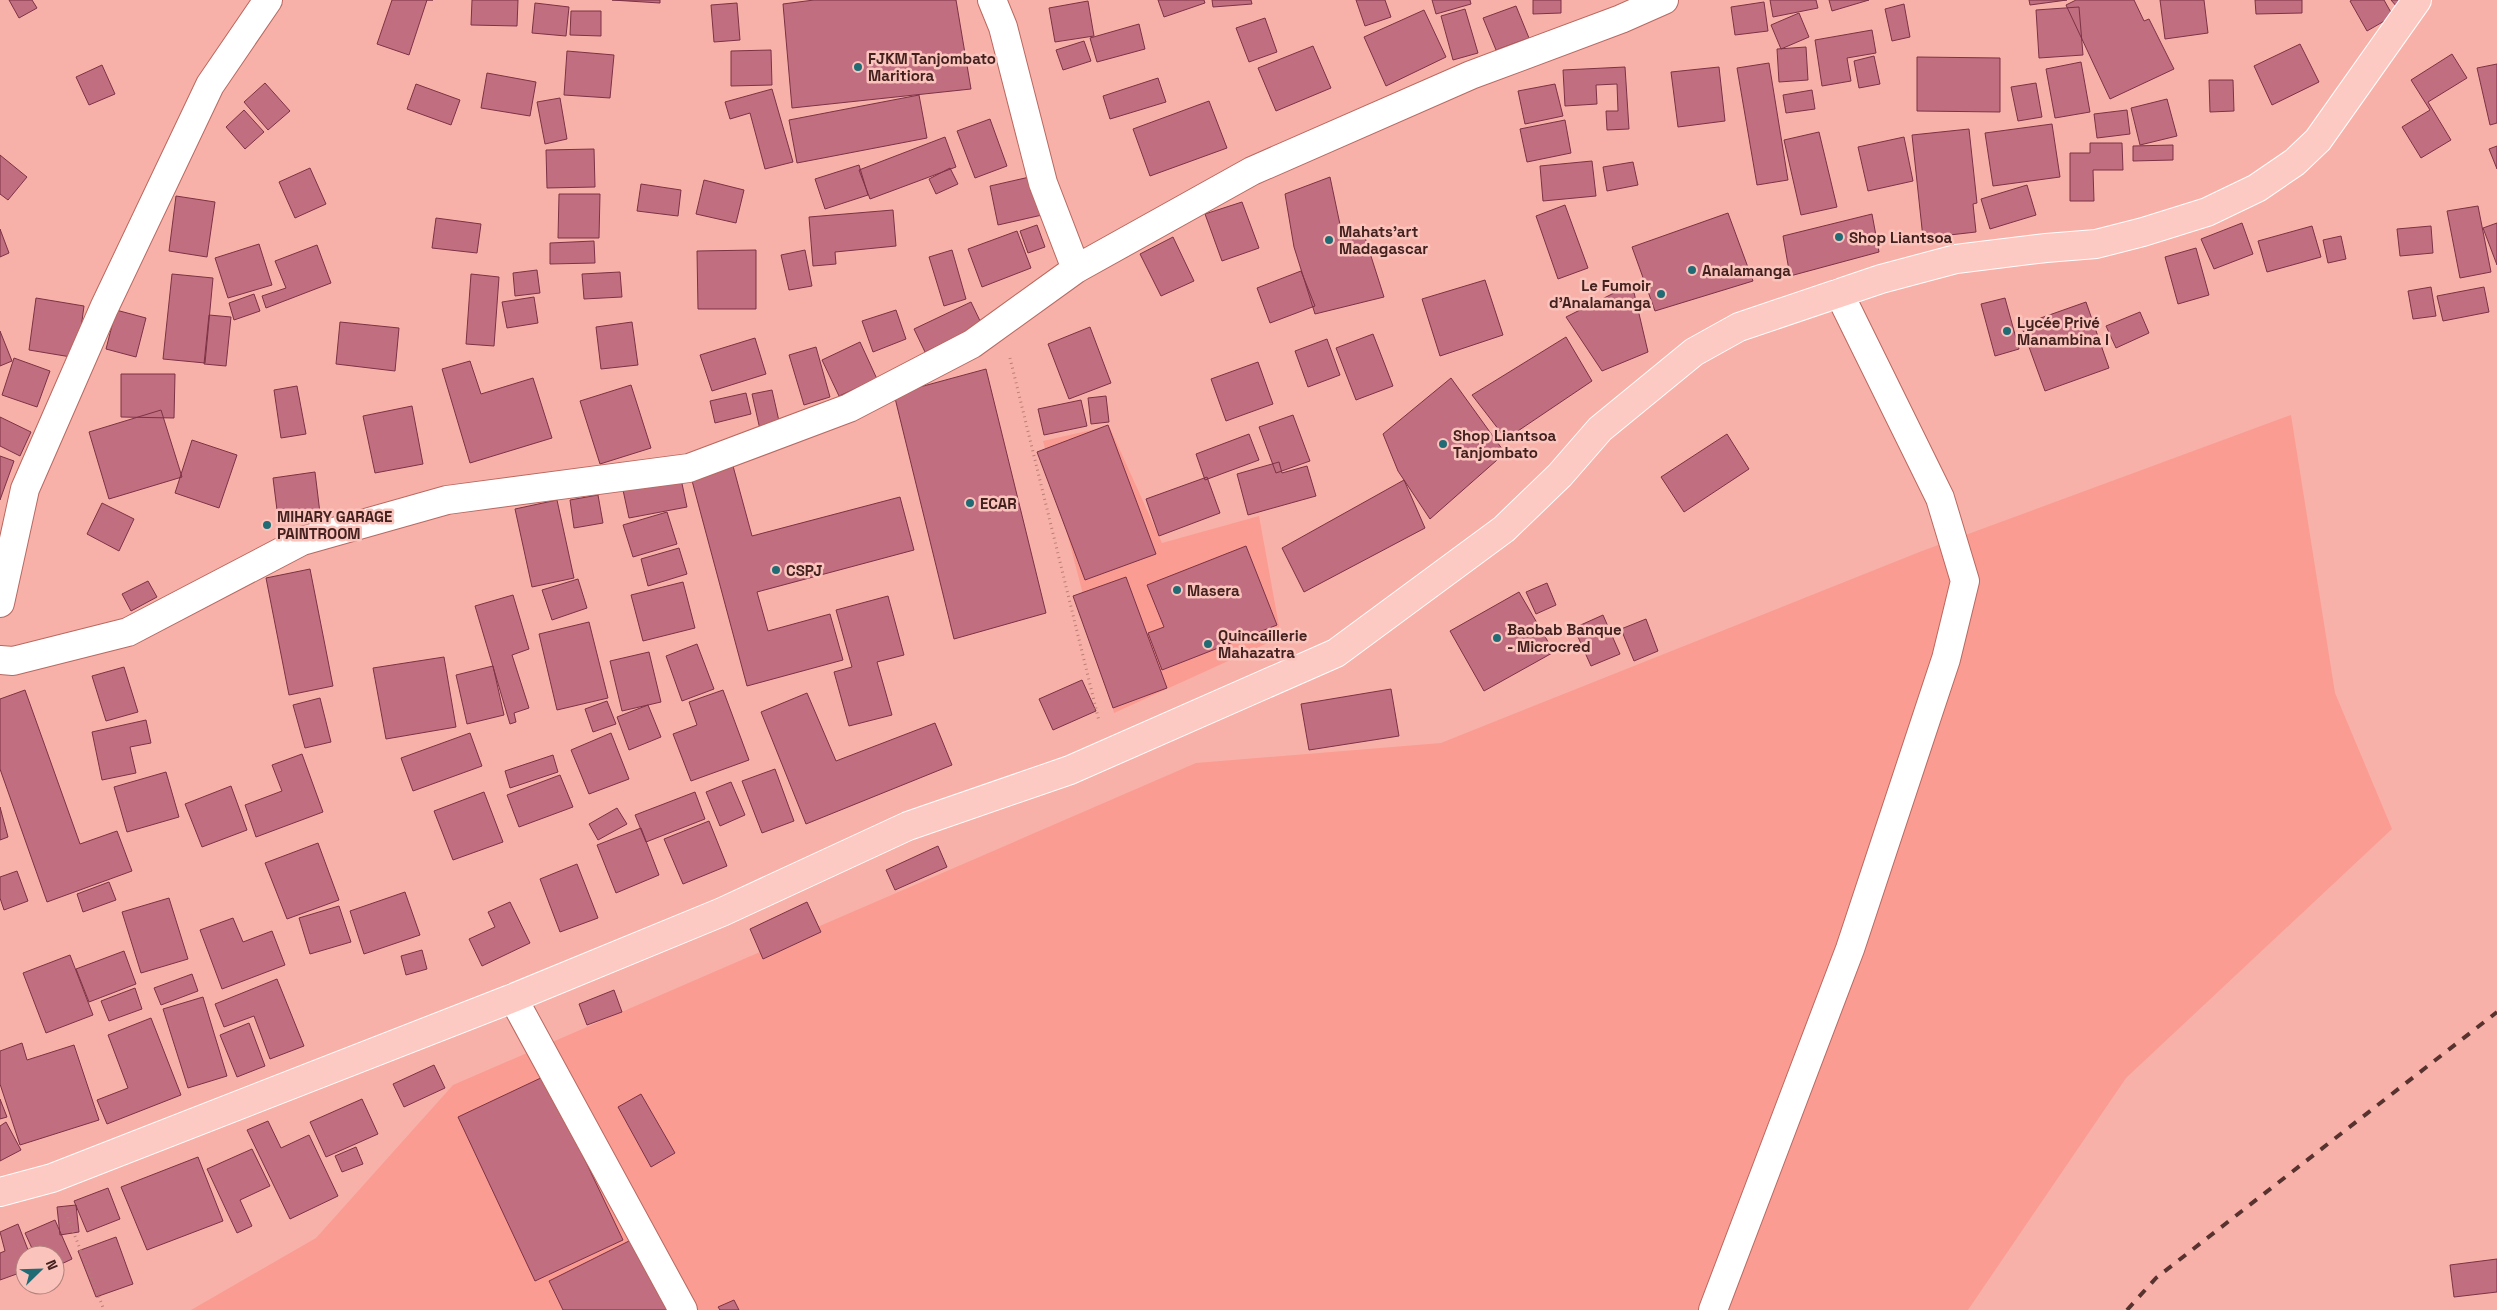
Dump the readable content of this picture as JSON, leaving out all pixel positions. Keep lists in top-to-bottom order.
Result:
{
  "places": [
    "FJKM Tanjombato Maritiora",
    "Shop Liantsoa",
    "Mahats'art Madagascar",
    "Analamanga",
    "Le Fumoir d'Analamanga",
    "Lycée Privé Manambina I",
    "Shop Liantsoa Tanjombato",
    "ECAR",
    "MIHARY GARAGE PAINTROOM",
    "CSPJ",
    "Masera",
    "Baobab Banque - Microcred",
    "Quincaillerie Mahazatra"
  ],
  "north": "top right"
}
